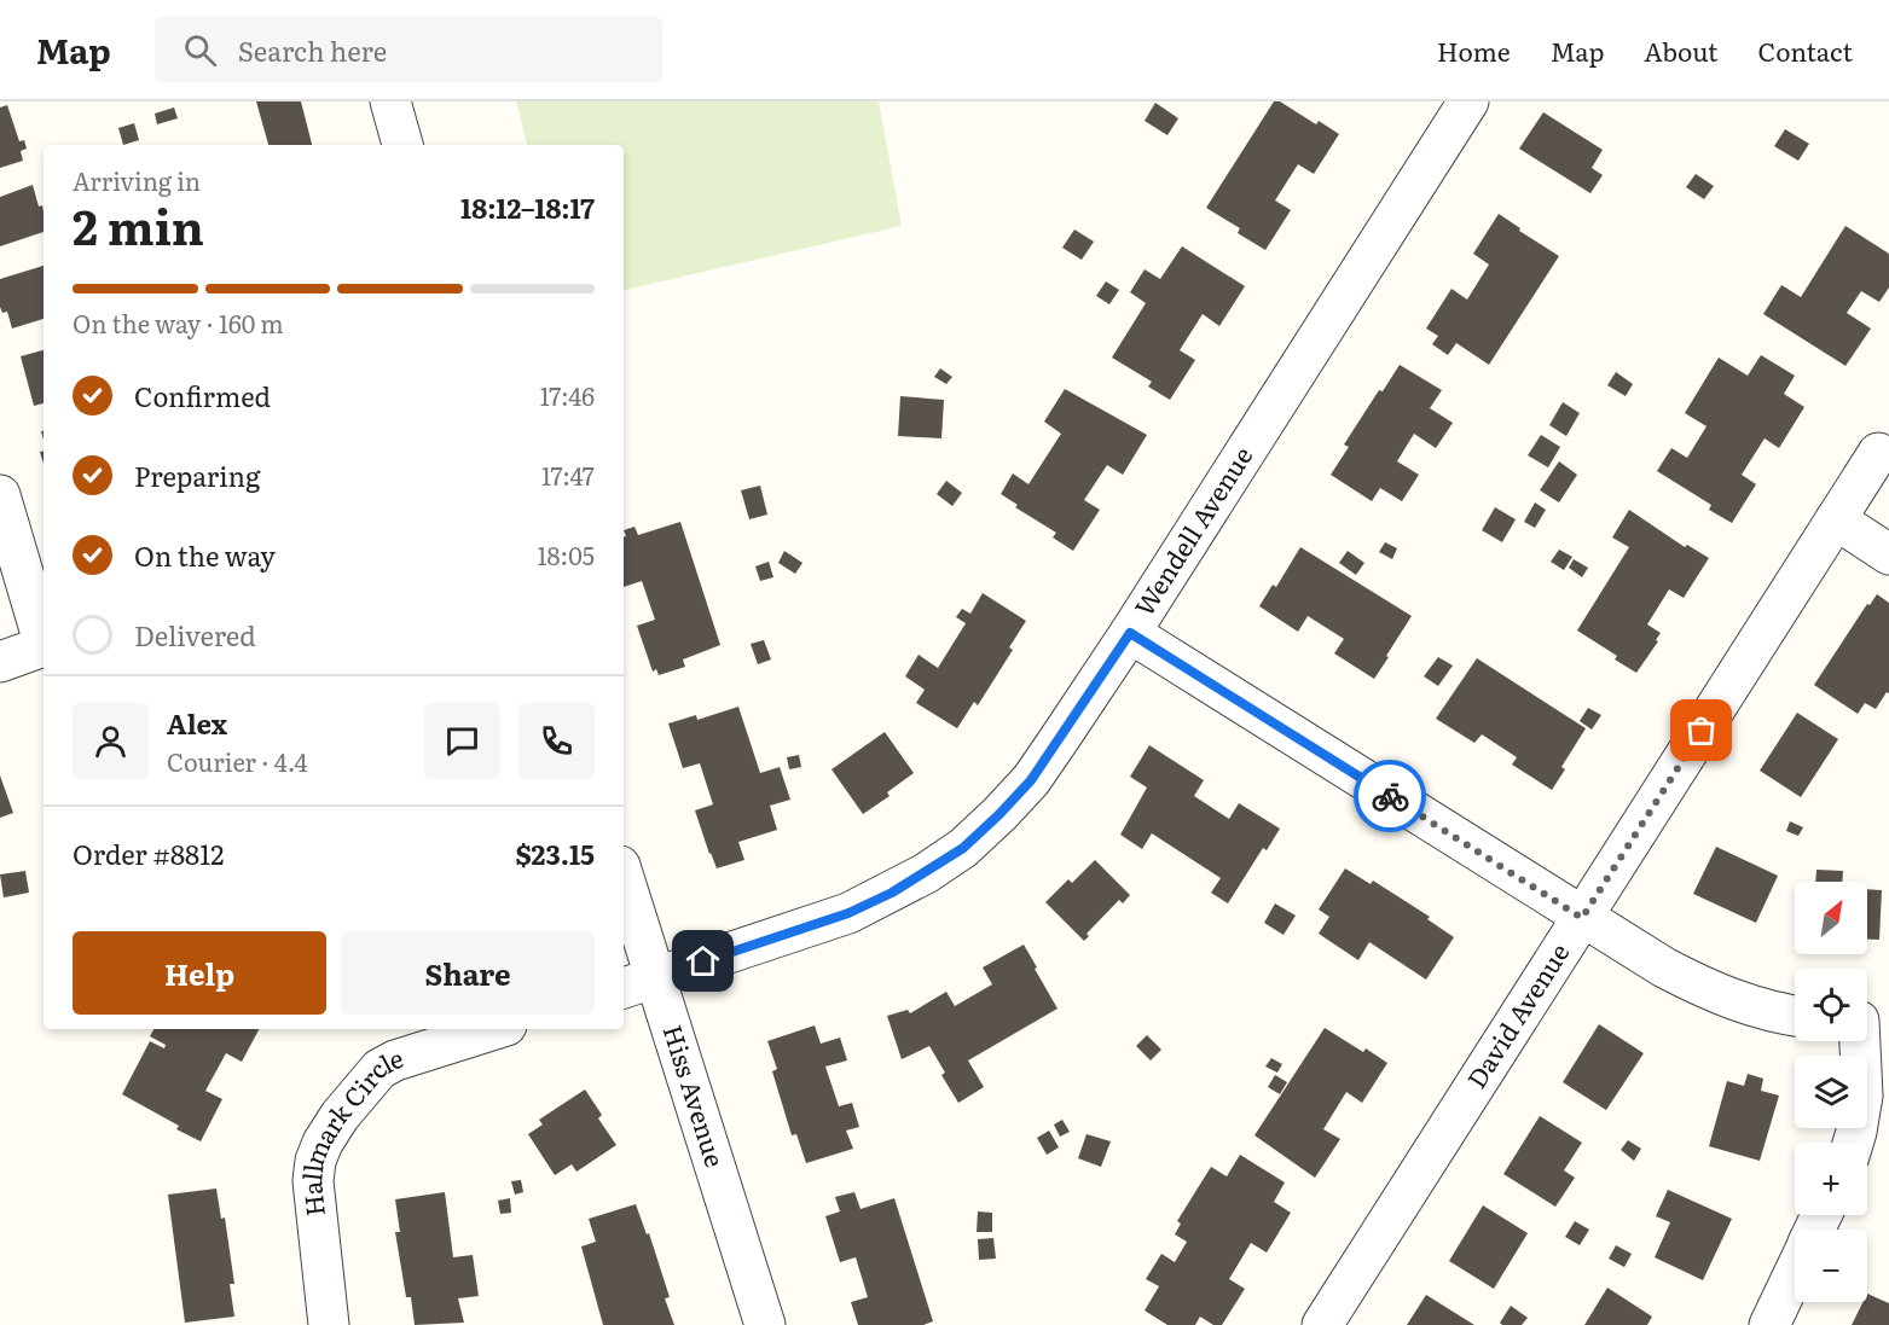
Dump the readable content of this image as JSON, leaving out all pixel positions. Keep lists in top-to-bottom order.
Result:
{
  "streets": {
    "street": [
      "Wendell Avenue",
      "David Avenue",
      "Hiss Avenue",
      "Hallmark Circle"
    ]
  },
  "crossings": [
    ["Wendell Avenue", "Hiss Avenue"]
  ],
  "north": "top right",
  "page": {
    "header": "Map",
    "search": "Search here",
    "nav": [
      "Home",
      "Map",
      "About",
      "Contact"
    ],
    "heading": ["2 min", "Arriving in", "18:12–18:17"],
    "panel": [
      "Alex",
      "Courier · 4.4",
      "Order #8812",
      "$23.15"
    ],
    "bar": "On the way · 160 m",
    "list": [
      ["Confirmed", "17:46"],
      ["Preparing", "17:47"],
      ["On the way", "18:05"],
      "Delivered"
    ],
    "map_buttons": ["+", "−"],
    "buttons": ["Help", "Share"]
  }
}
